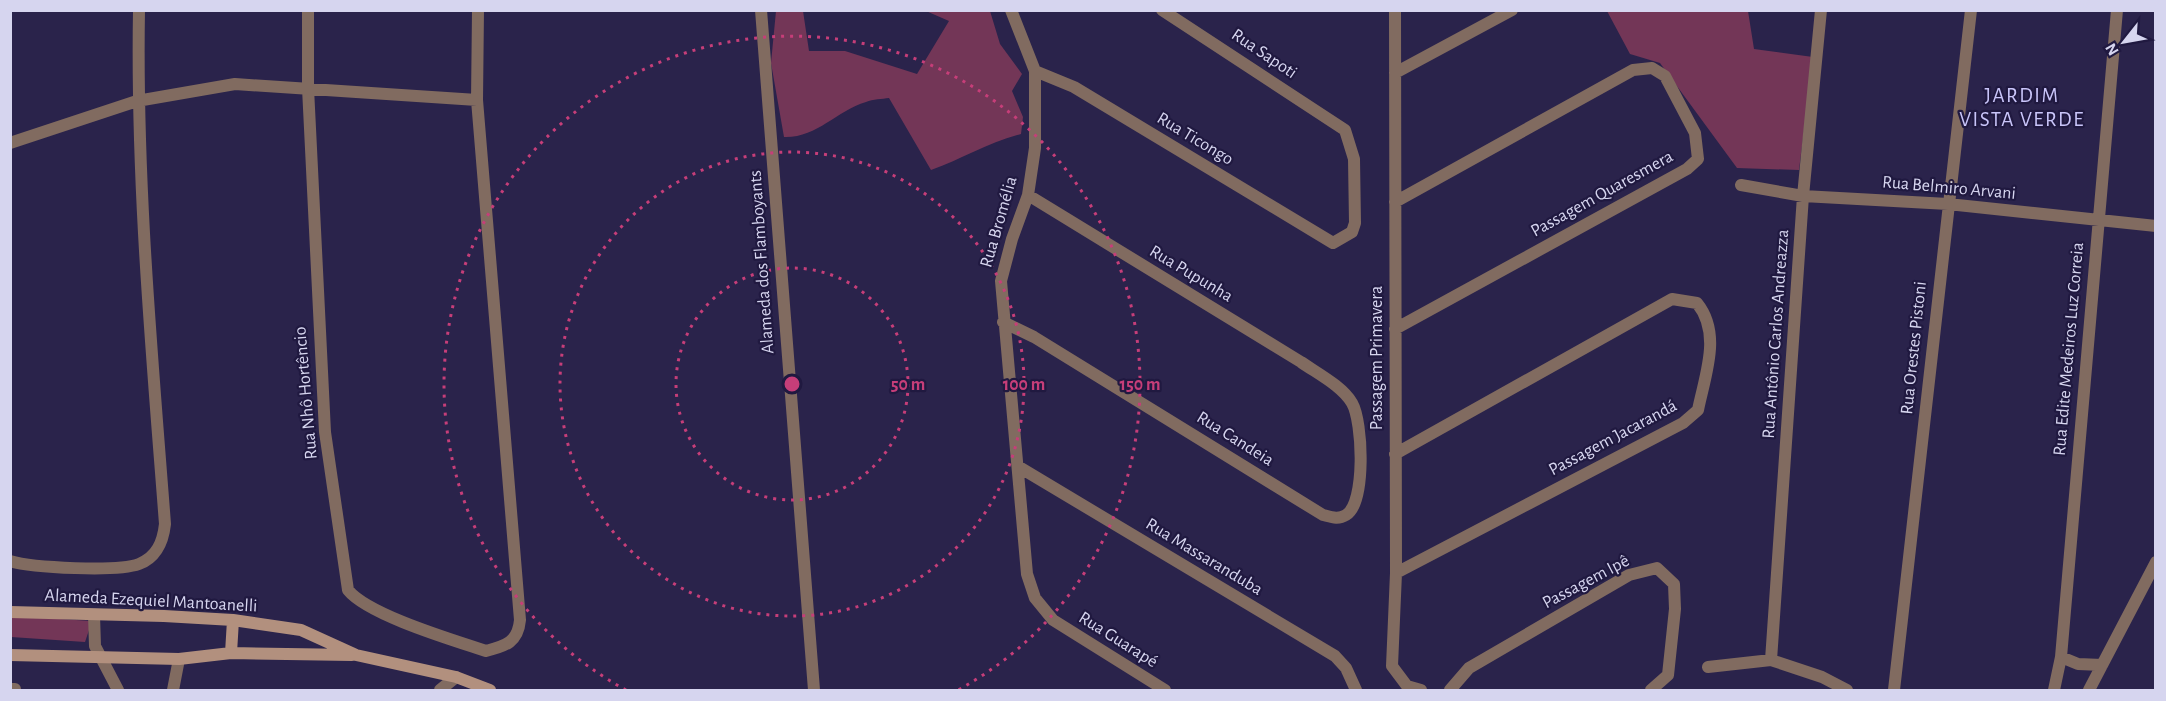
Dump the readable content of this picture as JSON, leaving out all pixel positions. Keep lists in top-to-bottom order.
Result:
{
  "streets": {
    "main road": ["Alameda Ezequiel Mantoanelli"],
    "street": [
      "Rua Sapoti",
      "Rua Ticongo",
      "Rua Belmiro Arvani",
      "Passagem Quaresmera",
      "Rua Bromélia",
      "Alameda dos Flamboyants",
      "Rua Pupunha",
      "Rua Antônio Carlos Andreazza",
      "Rua Orestes Pistoni",
      "Rua Edite Medeiros Luz Correia",
      "Passagem Primavera",
      "Rua Nhô Hortêncio",
      "Passagem Jacarandá",
      "Rua Candeia",
      "Rua Massaranduba",
      "Passagem Ipê",
      "Rua Guarapé"
    ]
  },
  "crossings": [
    ["Rua Sapoti", "Rua Ticongo"],
    ["Rua Ticongo", "Rua Bromélia"],
    ["Rua Belmiro Arvani", "Rua Antônio Carlos Andreazza"],
    ["Rua Belmiro Arvani", "Rua Orestes Pistoni"],
    ["Rua Belmiro Arvani", "Rua Edite Medeiros Luz Correia"],
    ["Passagem Quaresmera", "Passagem Primavera"],
    ["Rua Bromélia", "Rua Pupunha"],
    ["Rua Bromélia", "Rua Candeia"],
    ["Rua Bromélia", "Rua Massaranduba"],
    ["Rua Bromélia", "Rua Guarapé"],
    ["Rua Pupunha", "Rua Candeia"],
    ["Passagem Primavera", "Passagem Jacarandá"]
  ],
  "districts": ["JARDIM VISTA VERDE"],
  "north": "bottom left",
  "rings": ["50 m", "100 m", "150 m"]
}
